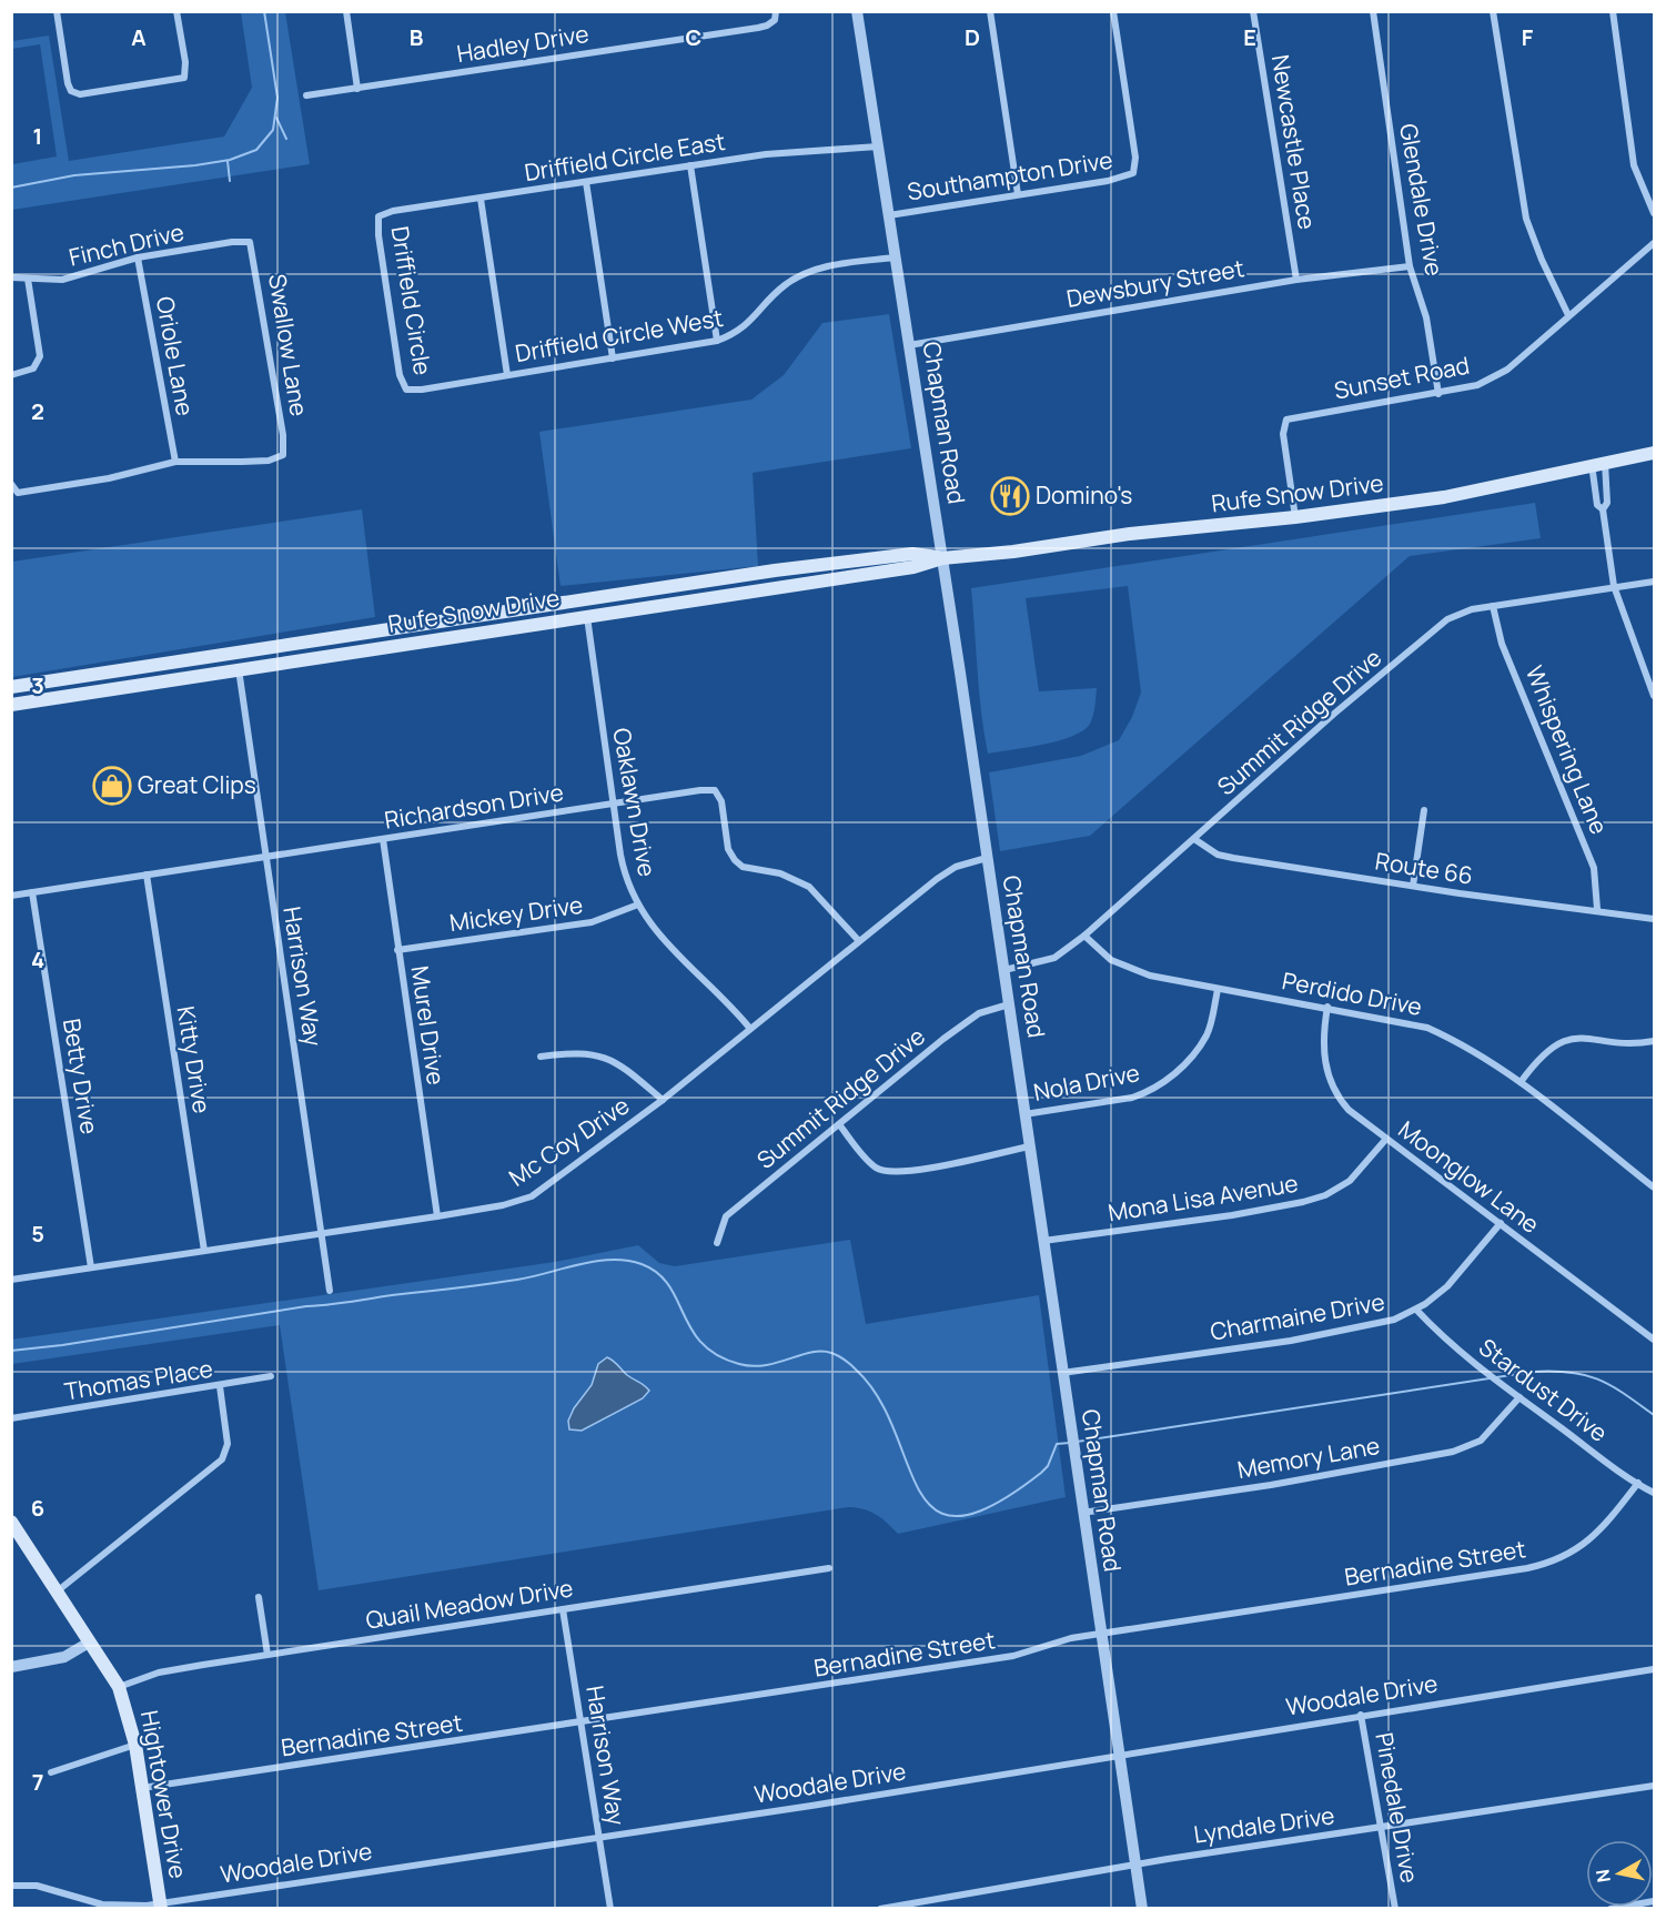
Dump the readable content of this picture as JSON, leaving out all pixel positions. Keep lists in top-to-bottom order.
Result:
{
  "streets": {
    "main road": ["Rufe Snow Drive", "Hightower Drive"],
    "street": [
      "Hadley Drive",
      "Newcastle Place",
      "Driffield Circle East",
      "Southampton Drive",
      "Glendale Drive",
      "Finch Drive",
      "Dewsbury Street",
      "Driffield Circle",
      "Driffield Circle West",
      "Swallow Lane",
      "Oriole Lane",
      "Sunset Road",
      "Chapman Road",
      "Summit Ridge Drive",
      "Whispering Lane",
      "Oaklawn Drive",
      "Richardson Drive",
      "Route 66",
      "Mickey Drive",
      "Harrison Way",
      "Perdido Drive",
      "Murel Drive",
      "Kitty Drive",
      "Betty Drive",
      "Nola Drive",
      "Mc Coy Drive",
      "Moonglow Lane",
      "Mona Lisa Avenue",
      "Charmaine Drive",
      "Thomas Place",
      "Stardust Drive",
      "Memory Lane",
      "Bernadine Street",
      "Quail Meadow Drive",
      "Woodale Drive",
      "Pinedale Drive",
      "Lyndale Drive"
    ]
  },
  "crossings": [
    ["Newcastle Place", "Dewsbury Street"],
    ["Driffield Circle East", "Driffield Circle"],
    ["Driffield Circle East", "Chapman Road"],
    ["Southampton Drive", "Chapman Road"],
    ["Glendale Drive", "Dewsbury Street"],
    ["Glendale Drive", "Sunset Road"],
    ["Finch Drive", "Swallow Lane"],
    ["Finch Drive", "Oriole Lane"],
    ["Dewsbury Street", "Chapman Road"],
    ["Driffield Circle", "Driffield Circle West"],
    ["Driffield Circle West", "Chapman Road"],
    ["Swallow Lane", "Oriole Lane"],
    ["Sunset Road", "Rufe Snow Drive"],
    ["Chapman Road", "Rufe Snow Drive"],
    ["Chapman Road", "Summit Ridge Drive"],
    ["Chapman Road", "Nola Drive"],
    ["Chapman Road", "Mc Coy Drive"],
    ["Chapman Road", "Mona Lisa Avenue"],
    ["Chapman Road", "Charmaine Drive"],
    ["Chapman Road", "Memory Lane"],
    ["Chapman Road", "Bernadine Street"],
    ["Chapman Road", "Woodale Drive"],
    ["Chapman Road", "Lyndale Drive"],
    ["Rufe Snow Drive", "Oaklawn Drive"],
    ["Rufe Snow Drive", "Harrison Way"],
    ["Summit Ridge Drive", "Whispering Lane"],
    ["Summit Ridge Drive", "Route 66"],
    ["Summit Ridge Drive", "Perdido Drive"],
    ["Whispering Lane", "Route 66"],
    ["Oaklawn Drive", "Richardson Drive"],
    ["Oaklawn Drive", "Mickey Drive"],
    ["Oaklawn Drive", "Mc Coy Drive"],
    ["Richardson Drive", "Harrison Way"],
    ["Richardson Drive", "Murel Drive"],
    ["Richardson Drive", "Kitty Drive"],
    ["Richardson Drive", "Betty Drive"],
    ["Richardson Drive", "Mc Coy Drive"],
    ["Mickey Drive", "Murel Drive"],
    ["Harrison Way", "Mc Coy Drive"],
    ["Harrison Way", "Bernadine Street"],
    ["Harrison Way", "Quail Meadow Drive"],
    ["Harrison Way", "Woodale Drive"],
    ["Perdido Drive", "Nola Drive"],
    ["Perdido Drive", "Moonglow Lane"],
    ["Murel Drive", "Mc Coy Drive"],
    ["Kitty Drive", "Mc Coy Drive"],
    ["Betty Drive", "Mc Coy Drive"],
    ["Moonglow Lane", "Mona Lisa Avenue"],
    ["Moonglow Lane", "Charmaine Drive"],
    ["Charmaine Drive", "Stardust Drive"],
    ["Stardust Drive", "Memory Lane"],
    ["Stardust Drive", "Bernadine Street"],
    ["Bernadine Street", "Hightower Drive"],
    ["Quail Meadow Drive", "Hightower Drive"],
    ["Woodale Drive", "Hightower Drive"],
    ["Woodale Drive", "Pinedale Drive"],
    ["Pinedale Drive", "Lyndale Drive"]
  ],
  "places": {
    "restaurant": ["Domino's"],
    "shop": ["Great Clips"]
  },
  "north": "left",
  "grid": {
    "columns": [
      "A",
      "B",
      "C",
      "D",
      "E",
      "F"
    ],
    "rows": [
      "1",
      "2",
      "3",
      "4",
      "5",
      "6",
      "7"
    ]
  }
}
